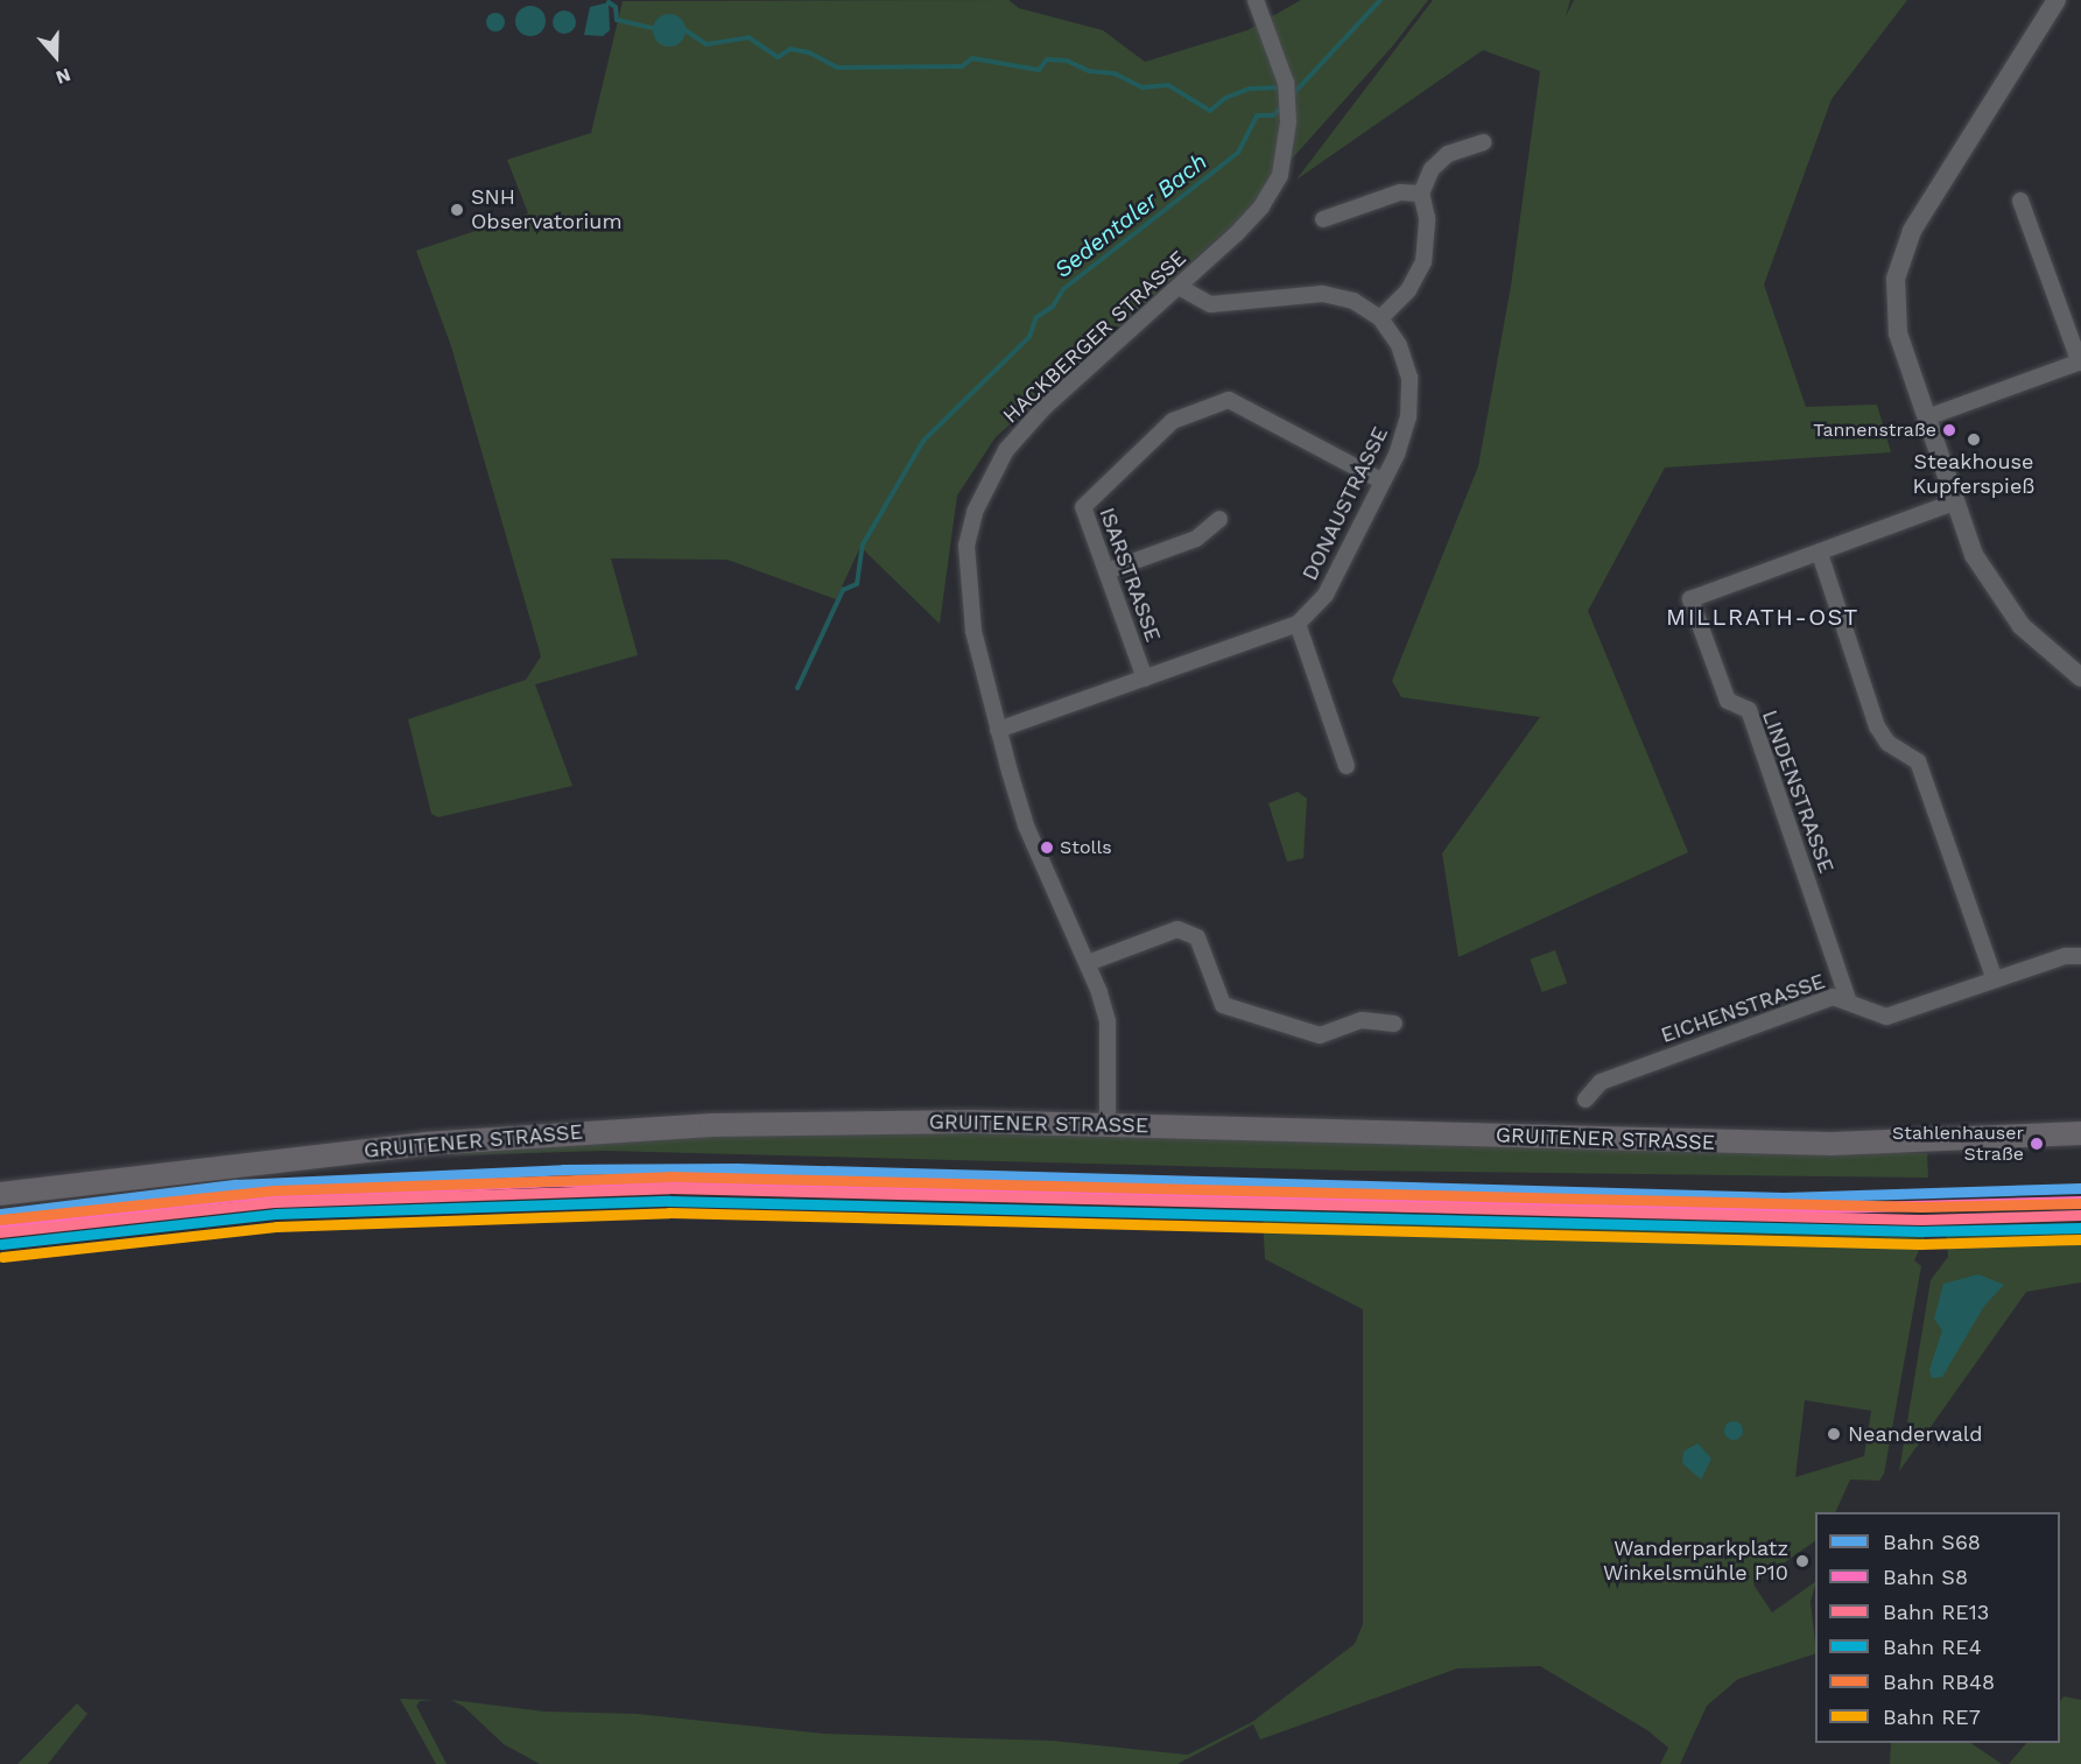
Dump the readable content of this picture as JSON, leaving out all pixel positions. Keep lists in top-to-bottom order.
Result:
{
  "streets": {
    "main road": ["GRUITENER STRASSE"],
    "street": [
      "HACKBERGER STRASSE",
      "DONAUSTRASSE",
      "ISARSTRASSE",
      "LINDENSTRASSE",
      "EICHENSTRASSE"
    ]
  },
  "crossings": [
    ["HACKBERGER STRASSE", "DONAUSTRASSE"],
    ["HACKBERGER STRASSE", "GRUITENER STRASSE"],
    ["DONAUSTRASSE", "ISARSTRASSE"],
    ["LINDENSTRASSE", "EICHENSTRASSE"]
  ],
  "districts": ["MILLRATH-OST"],
  "water": ["Sedentaler Bach"],
  "places": [
    "SNH Observatorium",
    "Tannenstraße",
    "Steakhouse Kupferspieß",
    "Stolls",
    "Stahlenhauser Straße",
    "Neanderwald",
    "Wanderparkplatz Winkelsmühle P10"
  ],
  "lines": [
    "rail line S68",
    "rail line RB48",
    "rail line S8",
    "rail line RE13",
    "rail line RE4",
    "rail line RE7"
  ],
  "legend": [
    "Bahn S68",
    "Bahn S8",
    "Bahn RE13",
    "Bahn RE4",
    "Bahn RB48",
    "Bahn RE7"
  ],
  "north": "bottom"
}
